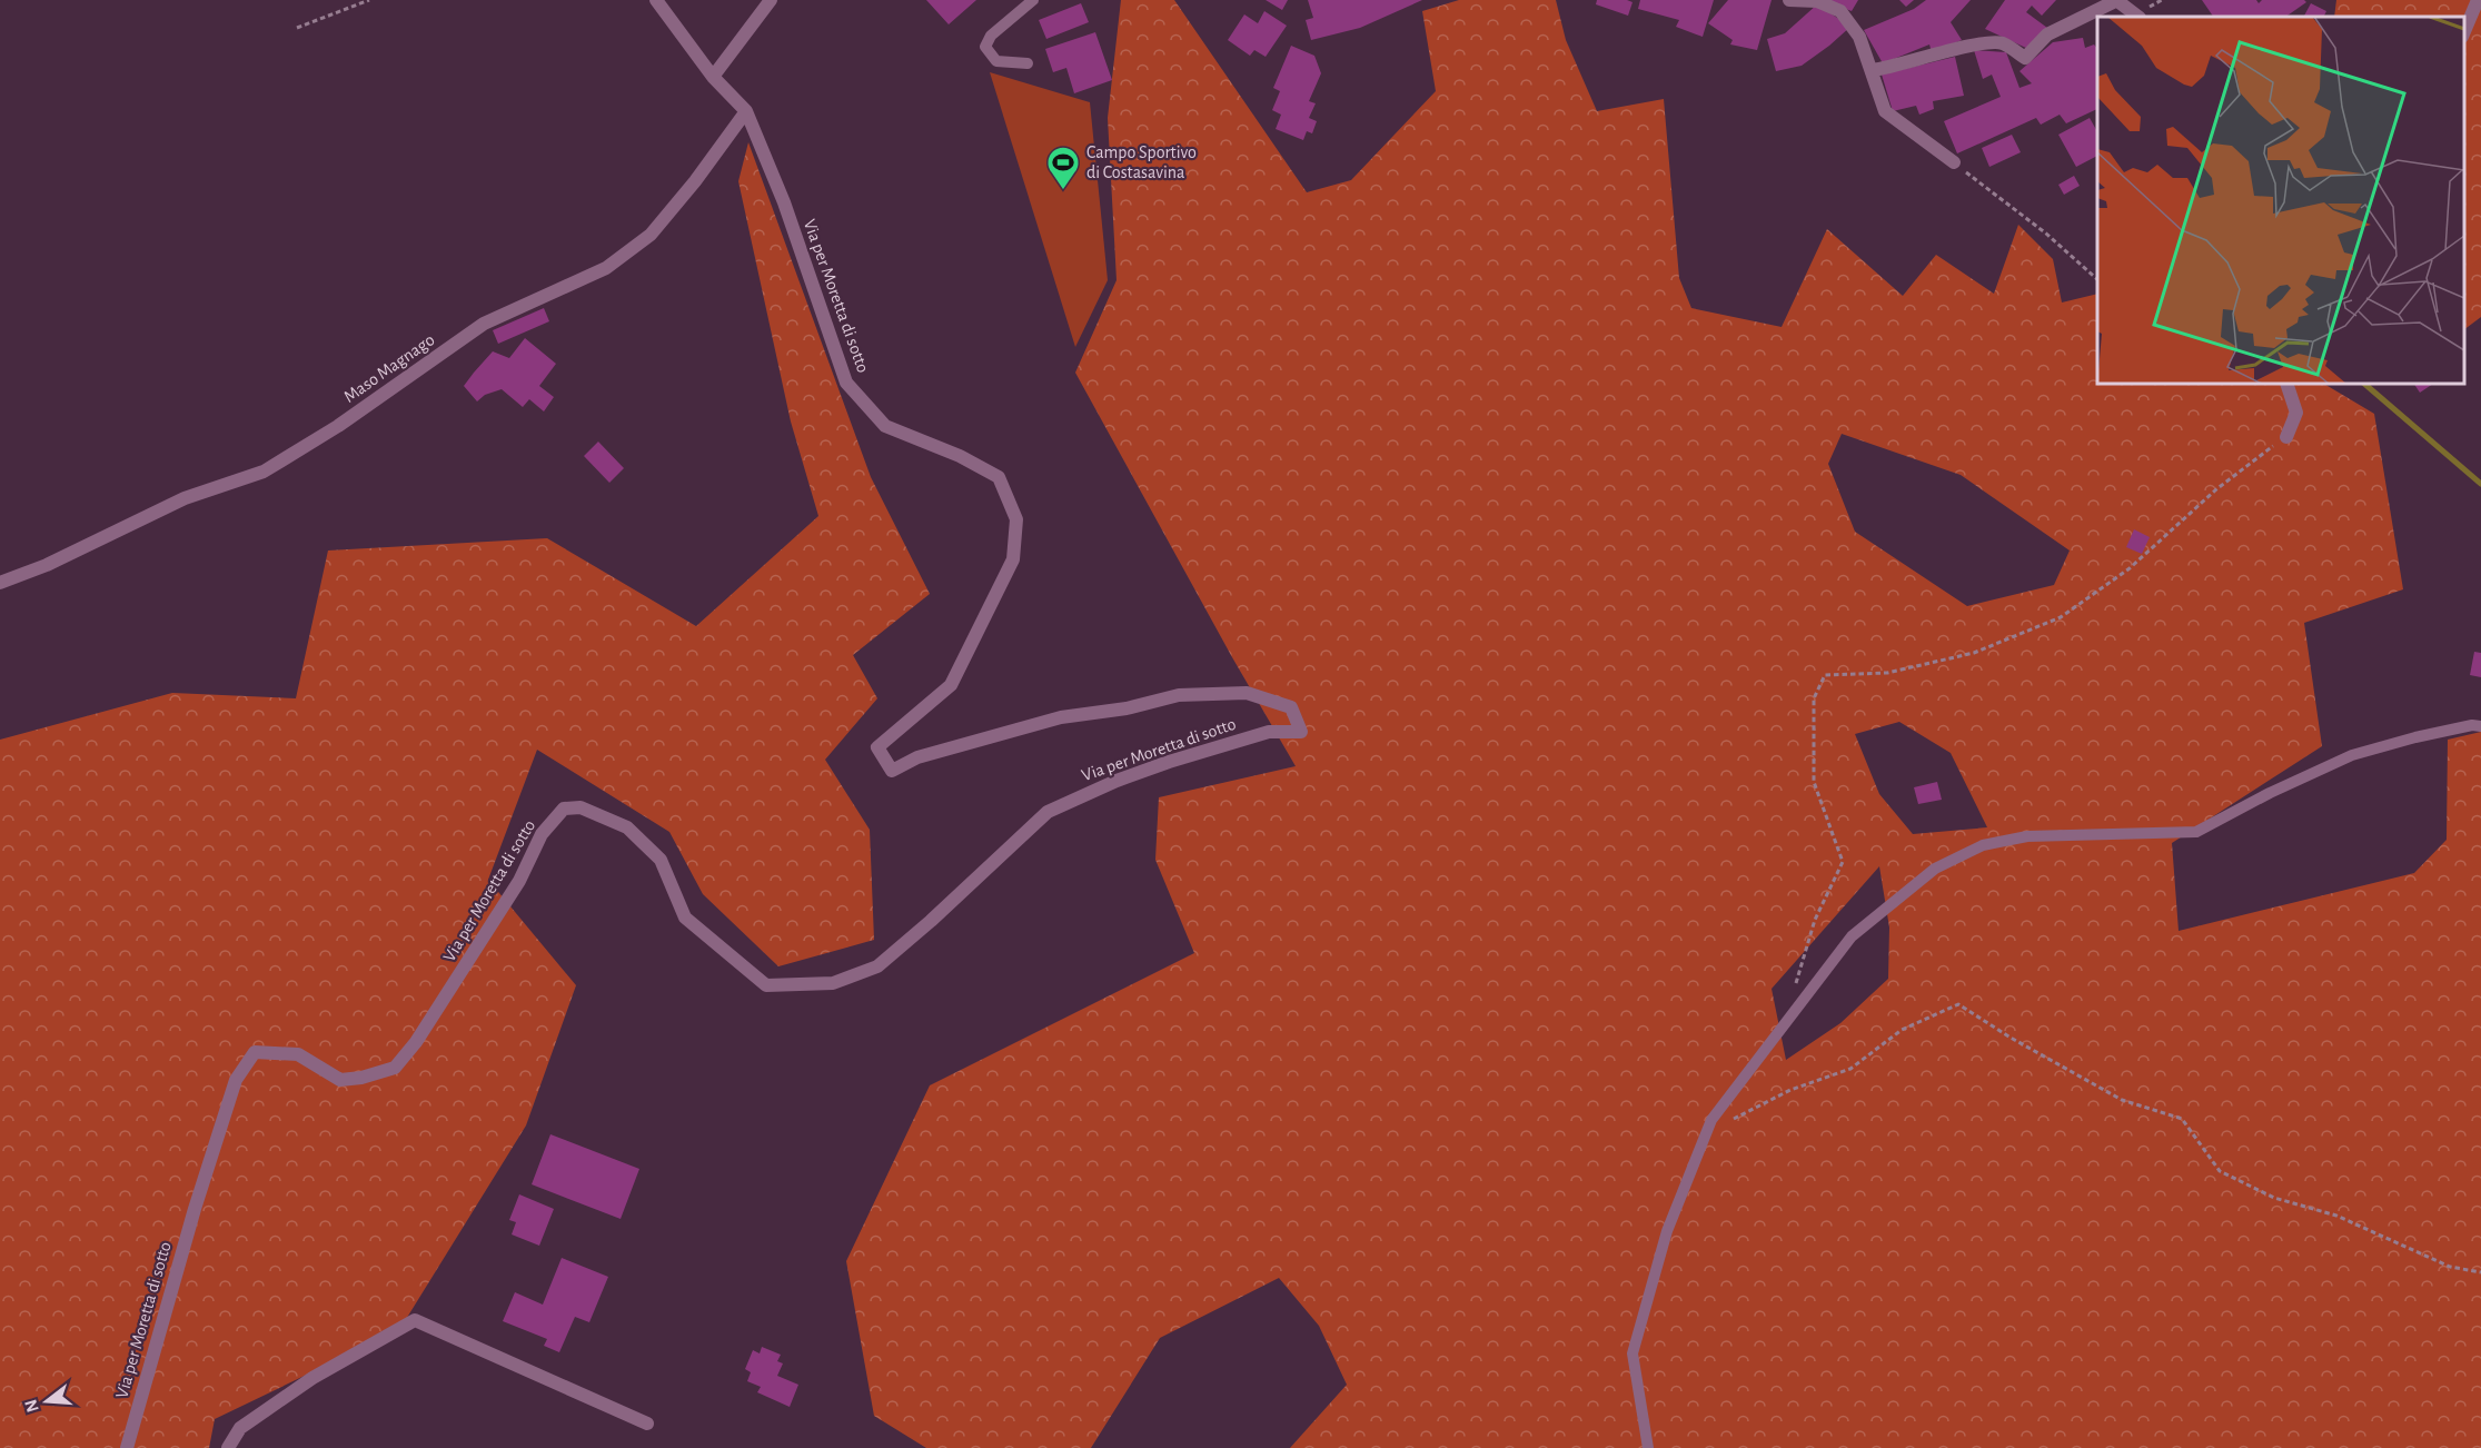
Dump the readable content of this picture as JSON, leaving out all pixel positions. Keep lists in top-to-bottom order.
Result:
{
  "streets": {
    "street": ["Via per Moretta di sotto", "Maso Magnago"]
  },
  "crossings": [
    ["Via per Moretta di sotto", "Maso Magnago"]
  ],
  "places": {
    "sports": ["Campo Sportivo di Costasavina"]
  },
  "north": "left"
}
